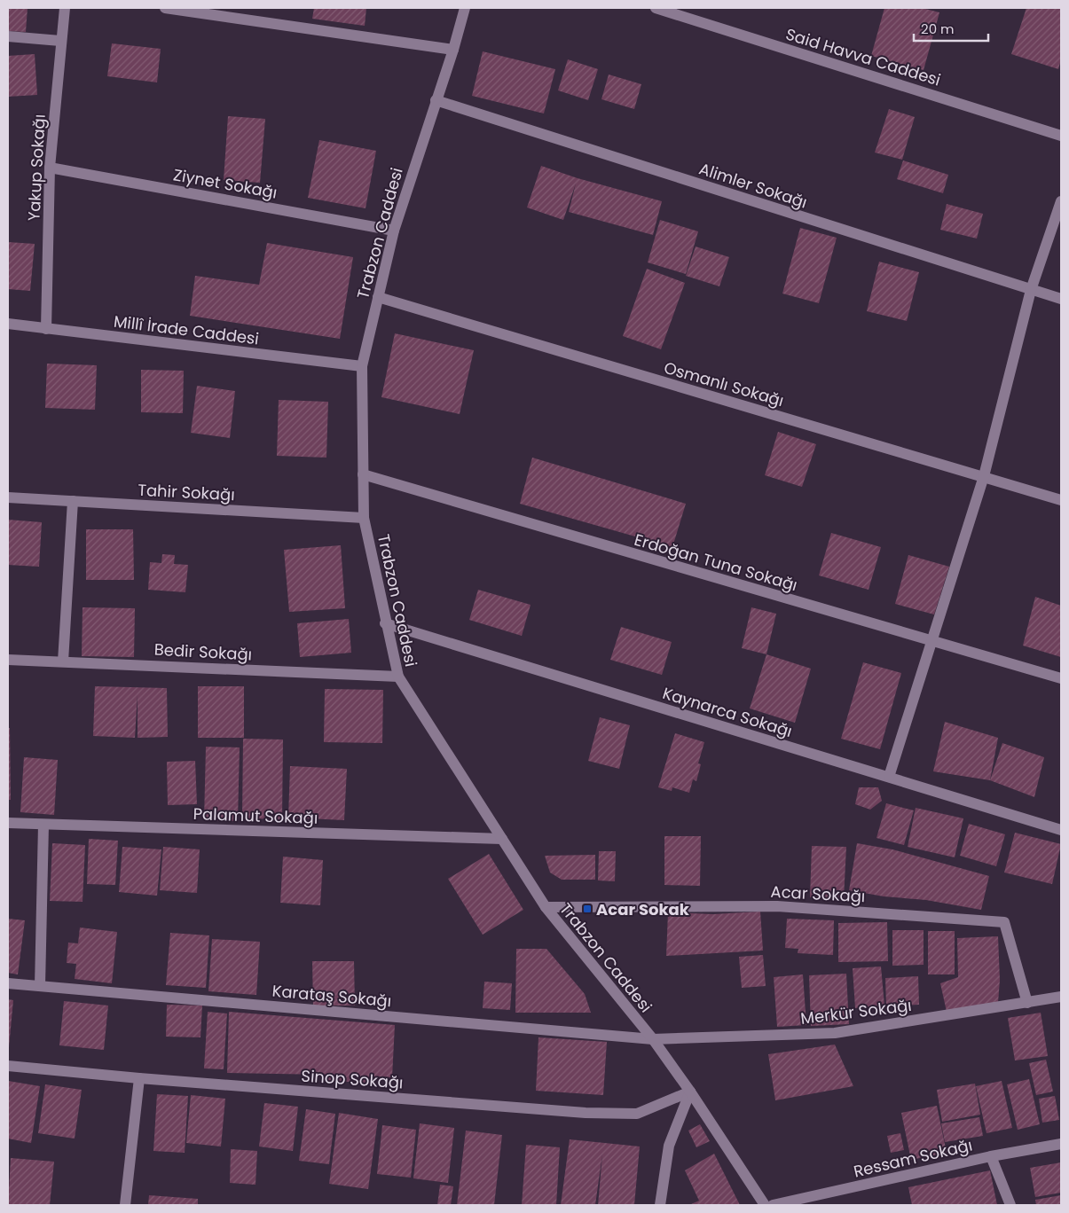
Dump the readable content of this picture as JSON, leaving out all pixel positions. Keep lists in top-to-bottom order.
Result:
{
  "streets": {
    "street": [
      "Said Havva Caddesi",
      "Yakup Sokağı",
      "Ziynet Sokağı",
      "Alimler Sokağı",
      "Trabzon Caddesi",
      "Millî İrade Caddesi",
      "Osmanlı Sokağı",
      "Tahir Sokağı",
      "Erdoğan Tuna Sokağı",
      "Bedir Sokağı",
      "Kaynarca Sokağı",
      "Palamut Sokağı",
      "Acar Sokağı",
      "Karataş Sokağı",
      "Merkür Sokağı",
      "Sinop Sokağı",
      "Ressam Sokağı"
    ]
  },
  "crossings": [
    ["Yakup Sokağı", "Ziynet Sokağı"],
    ["Yakup Sokağı", "Millî İrade Caddesi"],
    ["Ziynet Sokağı", "Trabzon Caddesi"],
    ["Alimler Sokağı", "Trabzon Caddesi"],
    ["Trabzon Caddesi", "Millî İrade Caddesi"],
    ["Trabzon Caddesi", "Osmanlı Sokağı"],
    ["Trabzon Caddesi", "Tahir Sokağı"],
    ["Trabzon Caddesi", "Erdoğan Tuna Sokağı"],
    ["Trabzon Caddesi", "Bedir Sokağı"],
    ["Trabzon Caddesi", "Kaynarca Sokağı"],
    ["Trabzon Caddesi", "Palamut Sokağı"],
    ["Trabzon Caddesi", "Acar Sokağı"],
    ["Trabzon Caddesi", "Karataş Sokağı"],
    ["Trabzon Caddesi", "Merkür Sokağı"],
    ["Trabzon Caddesi", "Sinop Sokağı"],
    ["Acar Sokağı", "Merkür Sokağı"],
    ["Karataş Sokağı", "Merkür Sokağı"]
  ],
  "places": {
    "transit": ["Acar Sokak"]
  },
  "scale_bar": "20 m"
}
